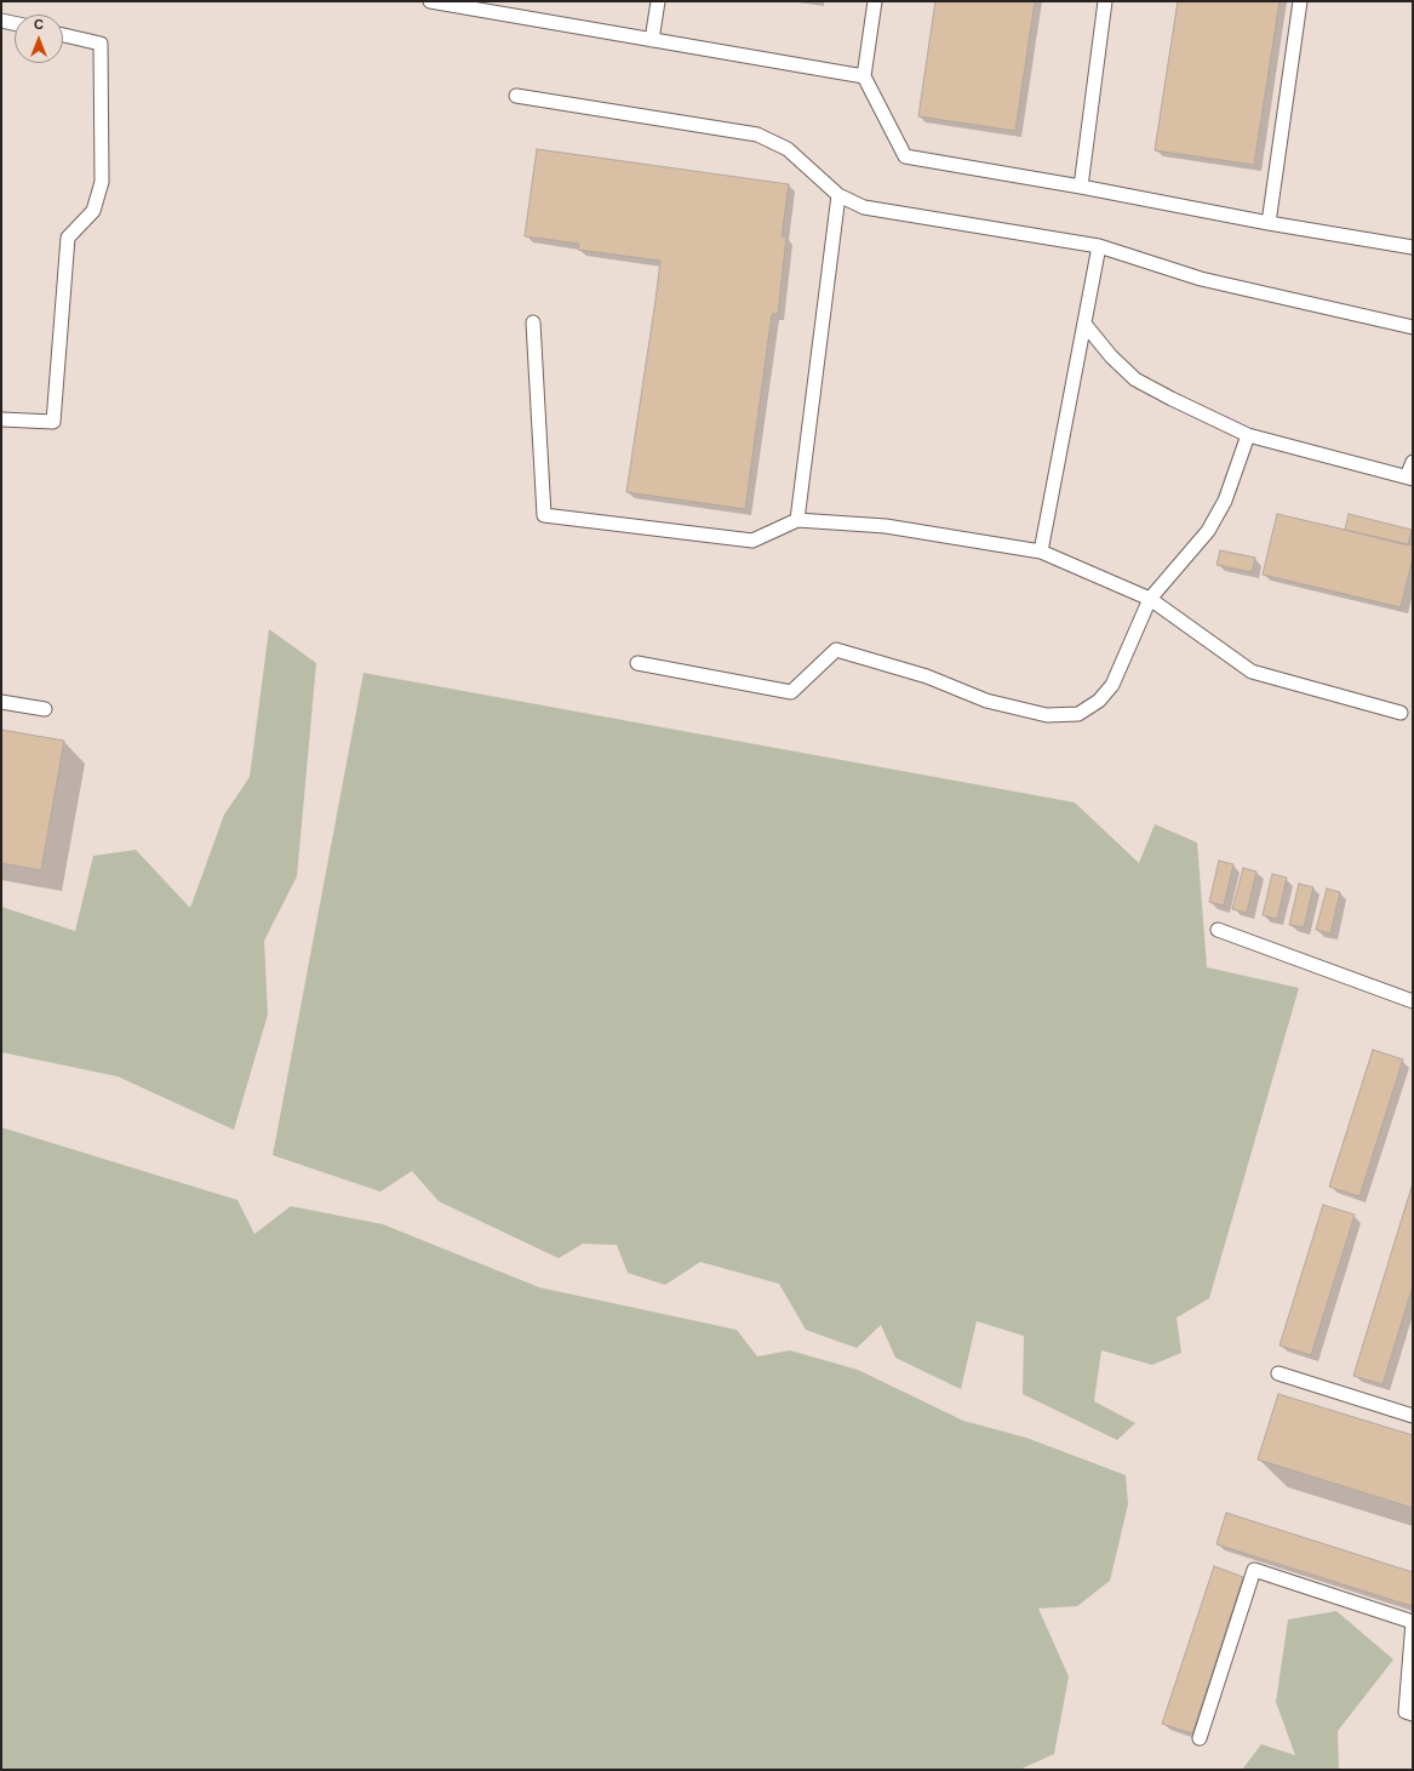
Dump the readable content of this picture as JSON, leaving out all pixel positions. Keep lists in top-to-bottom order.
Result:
{
  "north": "top"
}
